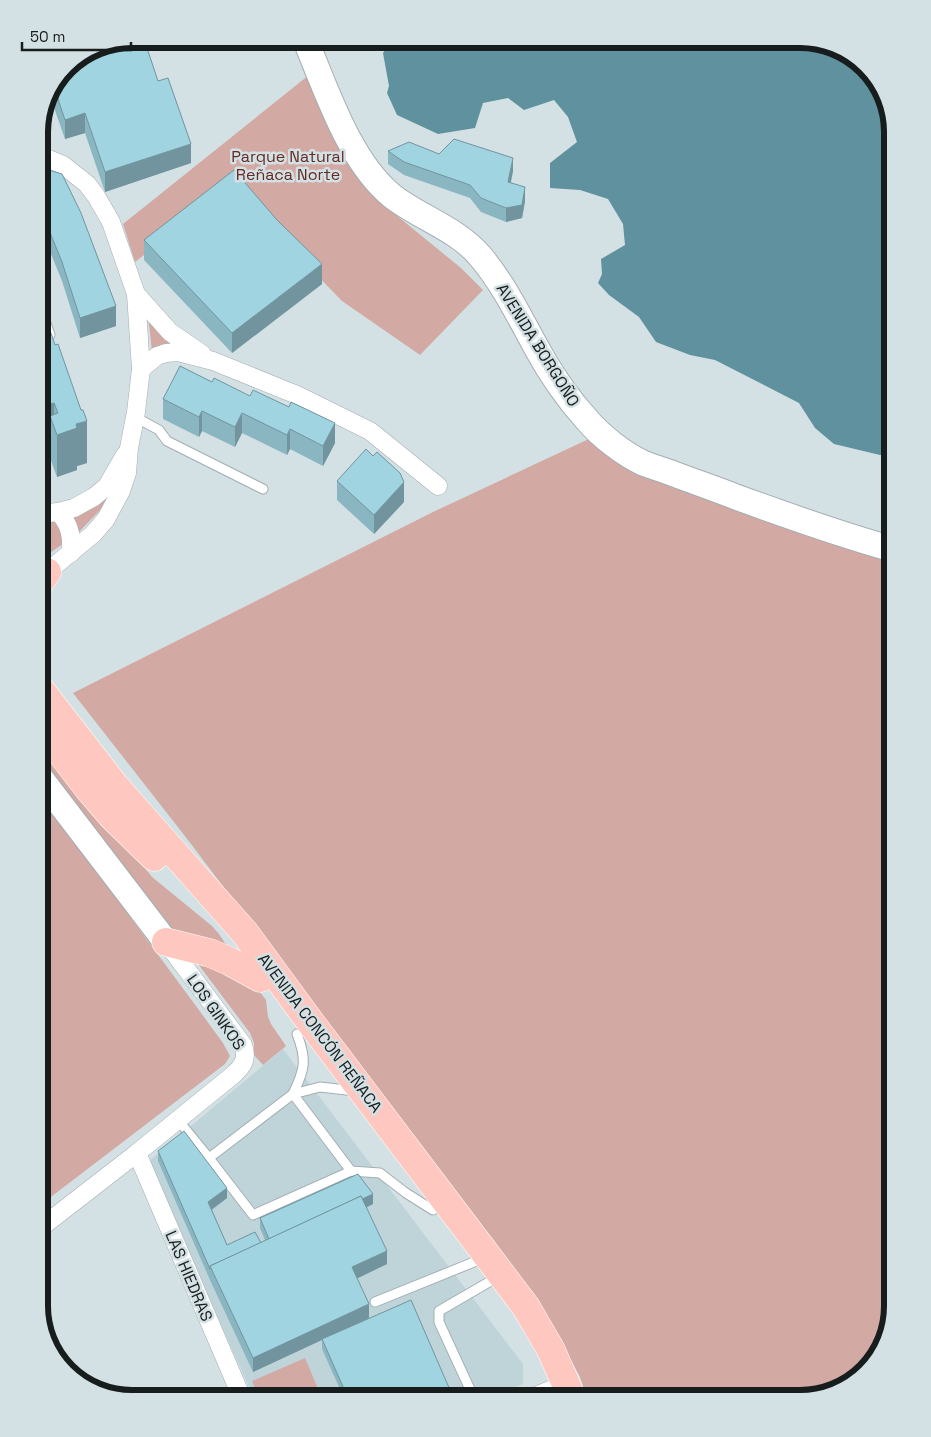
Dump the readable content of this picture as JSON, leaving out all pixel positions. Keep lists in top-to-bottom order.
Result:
{
  "streets": {
    "main road": ["AVENIDA BORGOÑO", "LOS GINKOS", "AVENIDA CONCÓN REÑACA"],
    "street": ["LAS HIEDRAS"]
  },
  "crossings": [
    ["LOS GINKOS", "LAS HIEDRAS"]
  ],
  "parks": ["Parque Natural Reñaca Norte"],
  "scale_bar": "50 m"
}
